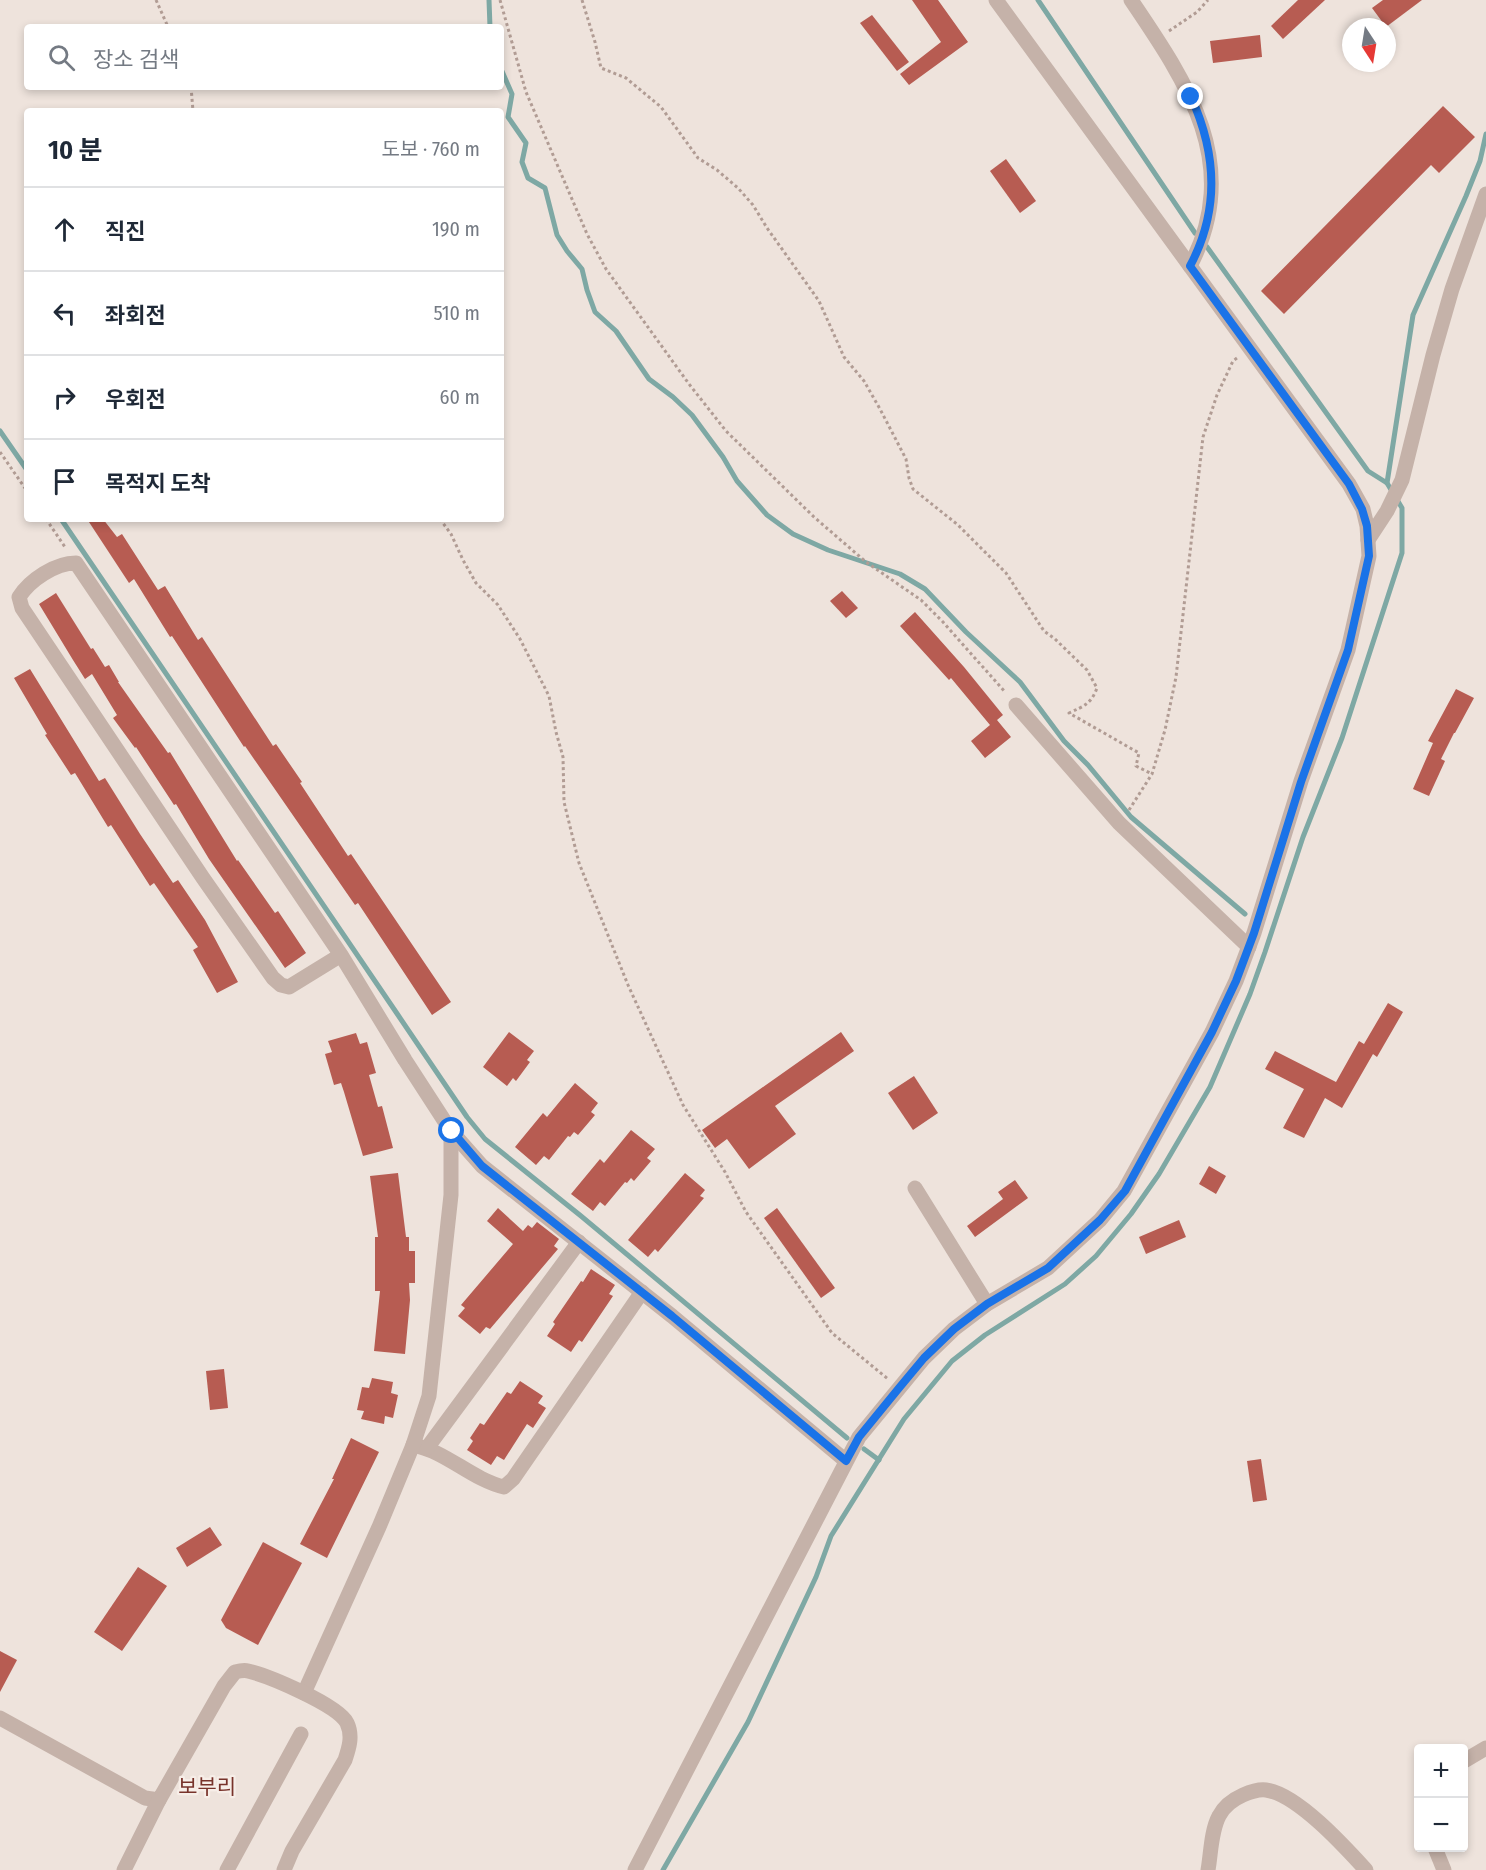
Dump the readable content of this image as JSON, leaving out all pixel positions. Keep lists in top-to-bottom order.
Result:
{
  "districts": ["보부리"],
  "north": "bottom",
  "page": {
    "search": "장소 검색",
    "heading": ["10 분", "도보 · 760 m"],
    "list": [
      ["직진", "190 m"],
      ["좌회전", "510 m"],
      ["우회전", "60 m"],
      "목적지 도착"
    ],
    "map_buttons": ["+", "−"]
  }
}
